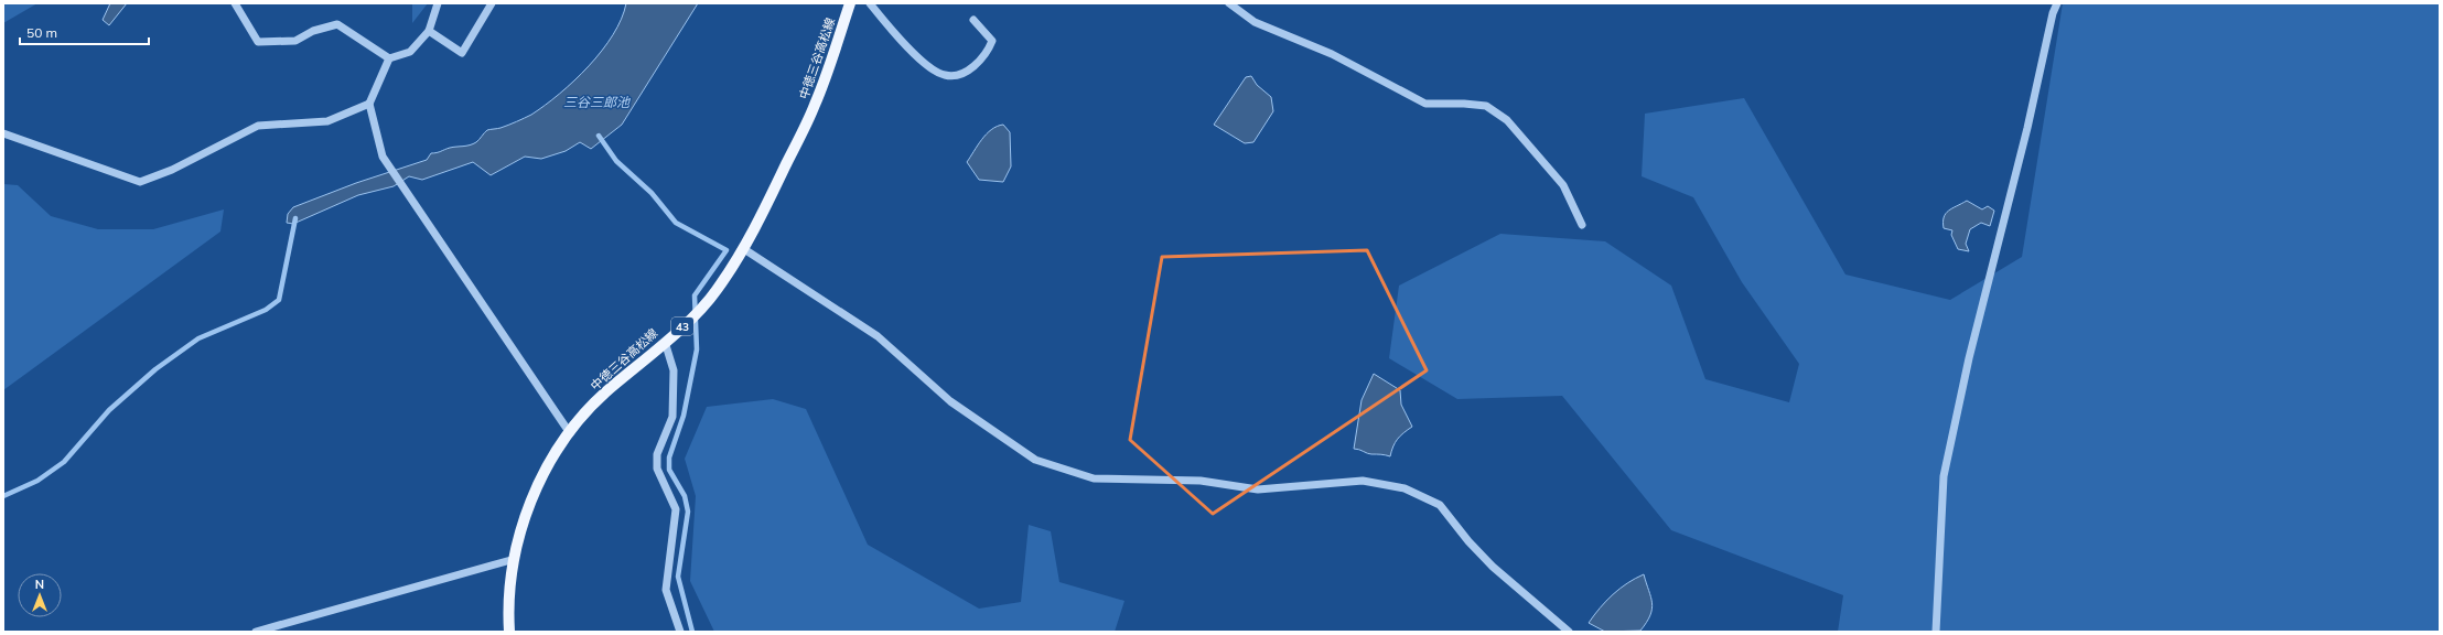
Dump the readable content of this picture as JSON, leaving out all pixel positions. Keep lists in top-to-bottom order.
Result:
{
  "streets": {
    "main road": ["中徳三谷高松線", "43"]
  },
  "water": ["三谷三郎池"],
  "scale_bar": "50 m",
  "north": "top"
}
